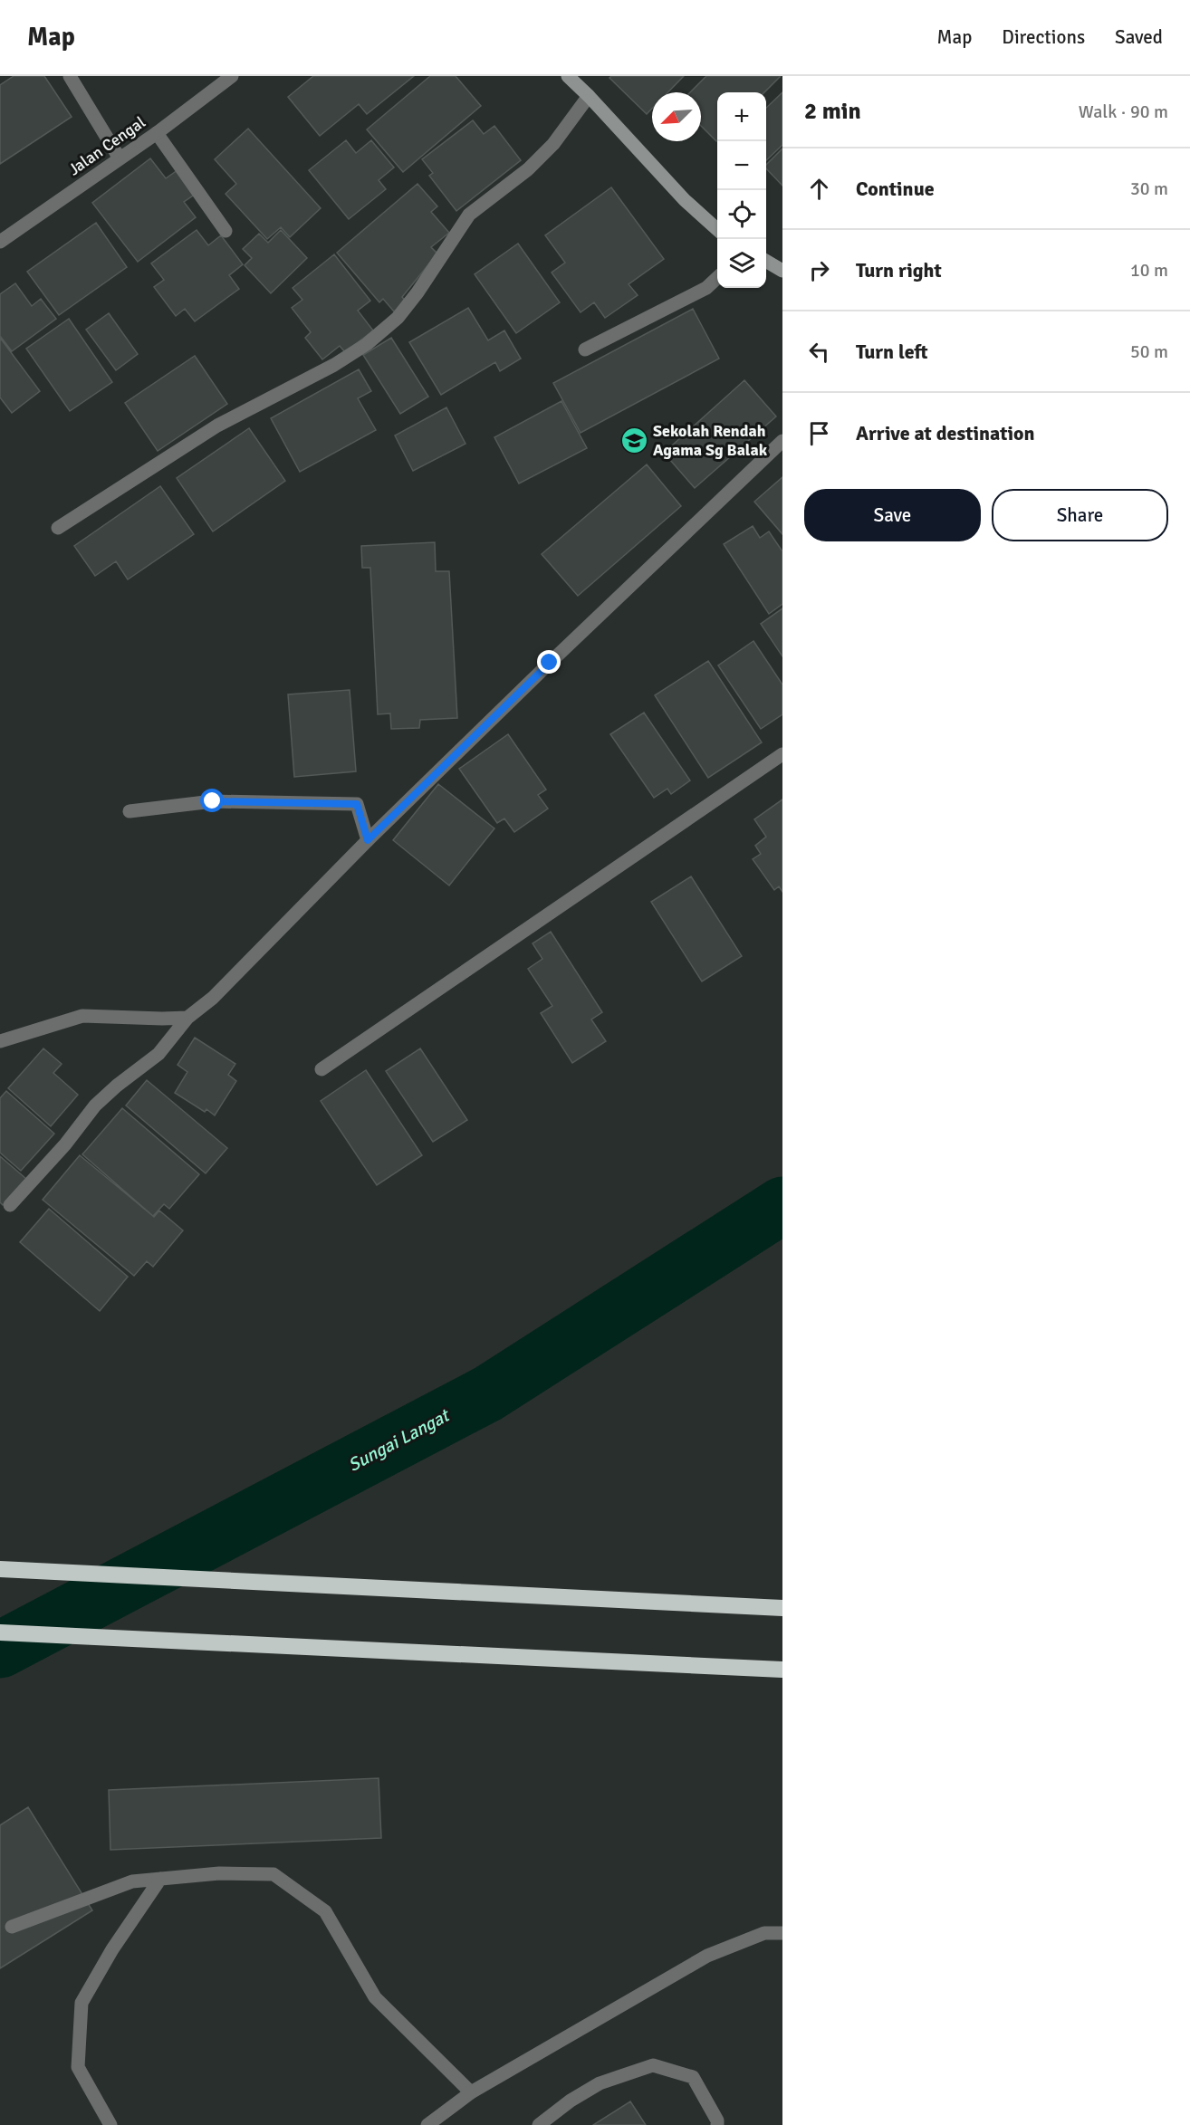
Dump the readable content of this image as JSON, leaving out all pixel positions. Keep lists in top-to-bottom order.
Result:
{
  "streets": {
    "street": ["Jalan Cengal"]
  },
  "water": ["Sungai Langat"],
  "places": {
    "school or university": ["Sekolah Rendah Agama Sg Balak"]
  },
  "north": "bottom left",
  "page": {
    "header": "Map",
    "nav": ["Map", "Directions", "Saved"],
    "heading": ["2 min", "Walk · 90 m"],
    "map_buttons": ["+", "−"],
    "list": [
      ["Continue", "30 m"],
      ["Turn right", "10 m"],
      ["Turn left", "50 m"],
      "Arrive at destination"
    ],
    "buttons": ["Save", "Share"]
  }
}
